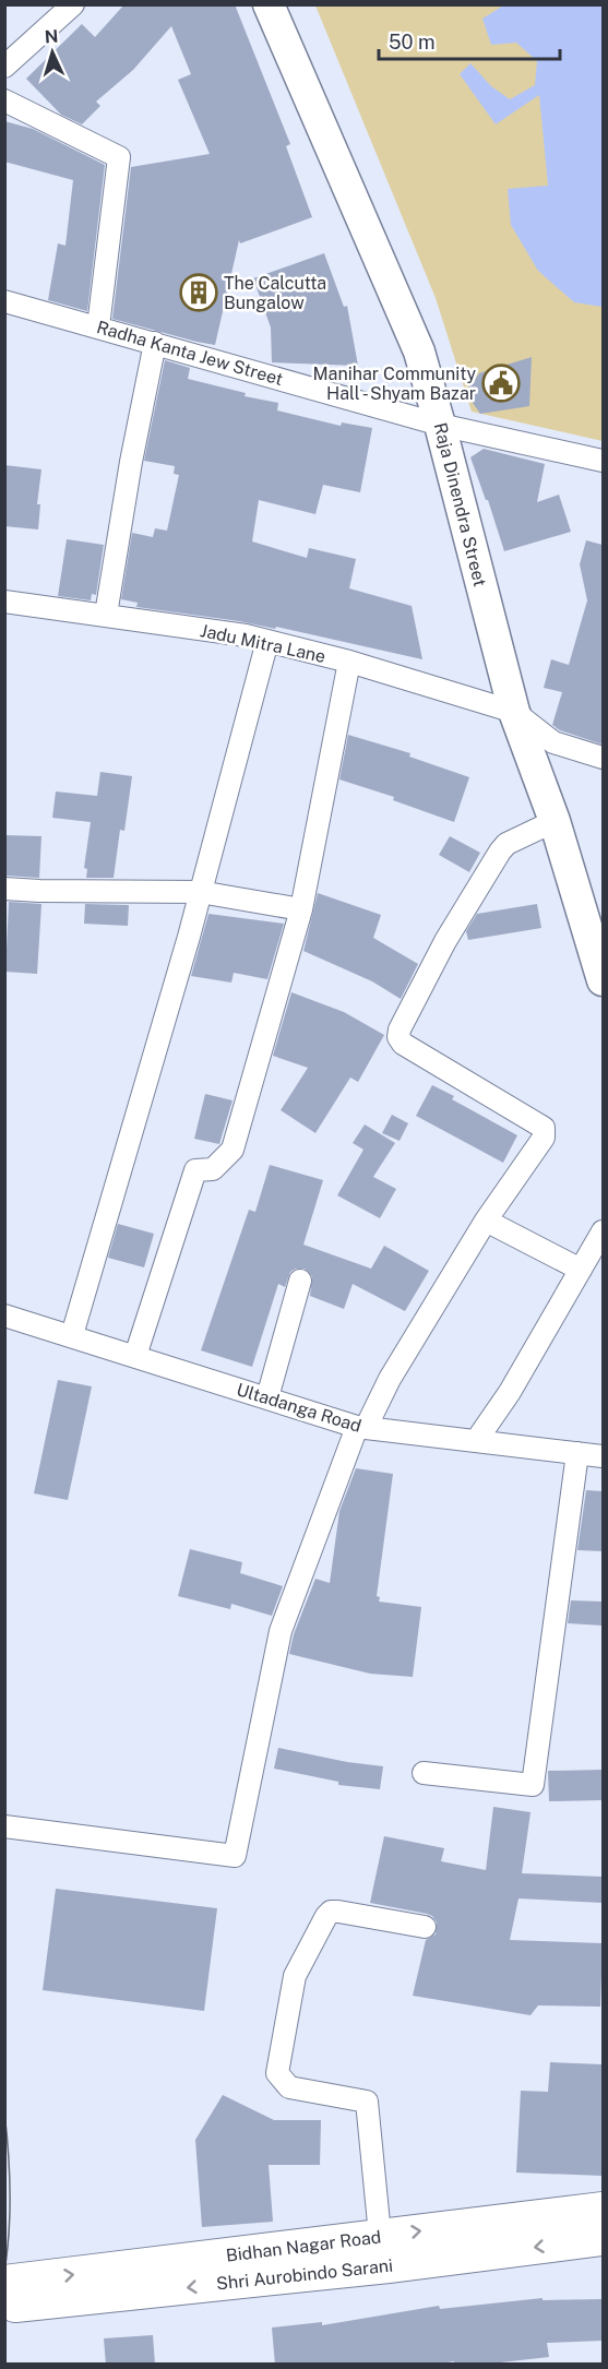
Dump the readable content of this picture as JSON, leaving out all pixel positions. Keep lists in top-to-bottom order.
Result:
{
  "streets": {
    "main road": ["Raja Dinendra Street", "Bidhan Nagar Road", "Shri Aurobindo Sarani"],
    "street": ["Radha Kanta Jew Street", "Jadu Mitra Lane", "Ultadanga Road"]
  },
  "crossings": [
    ["Radha Kanta Jew Street", "Raja Dinendra Street"],
    ["Raja Dinendra Street", "Jadu Mitra Lane"]
  ],
  "one_way": ["Bidhan Nagar Road", "Shri Aurobindo Sarani"],
  "places": {
    "building": ["The Calcutta Bungalow"],
    "public building": ["Manihar Community Hall - Shyam Bazar"]
  },
  "scale_bar": "50 m",
  "north": "top"
}
